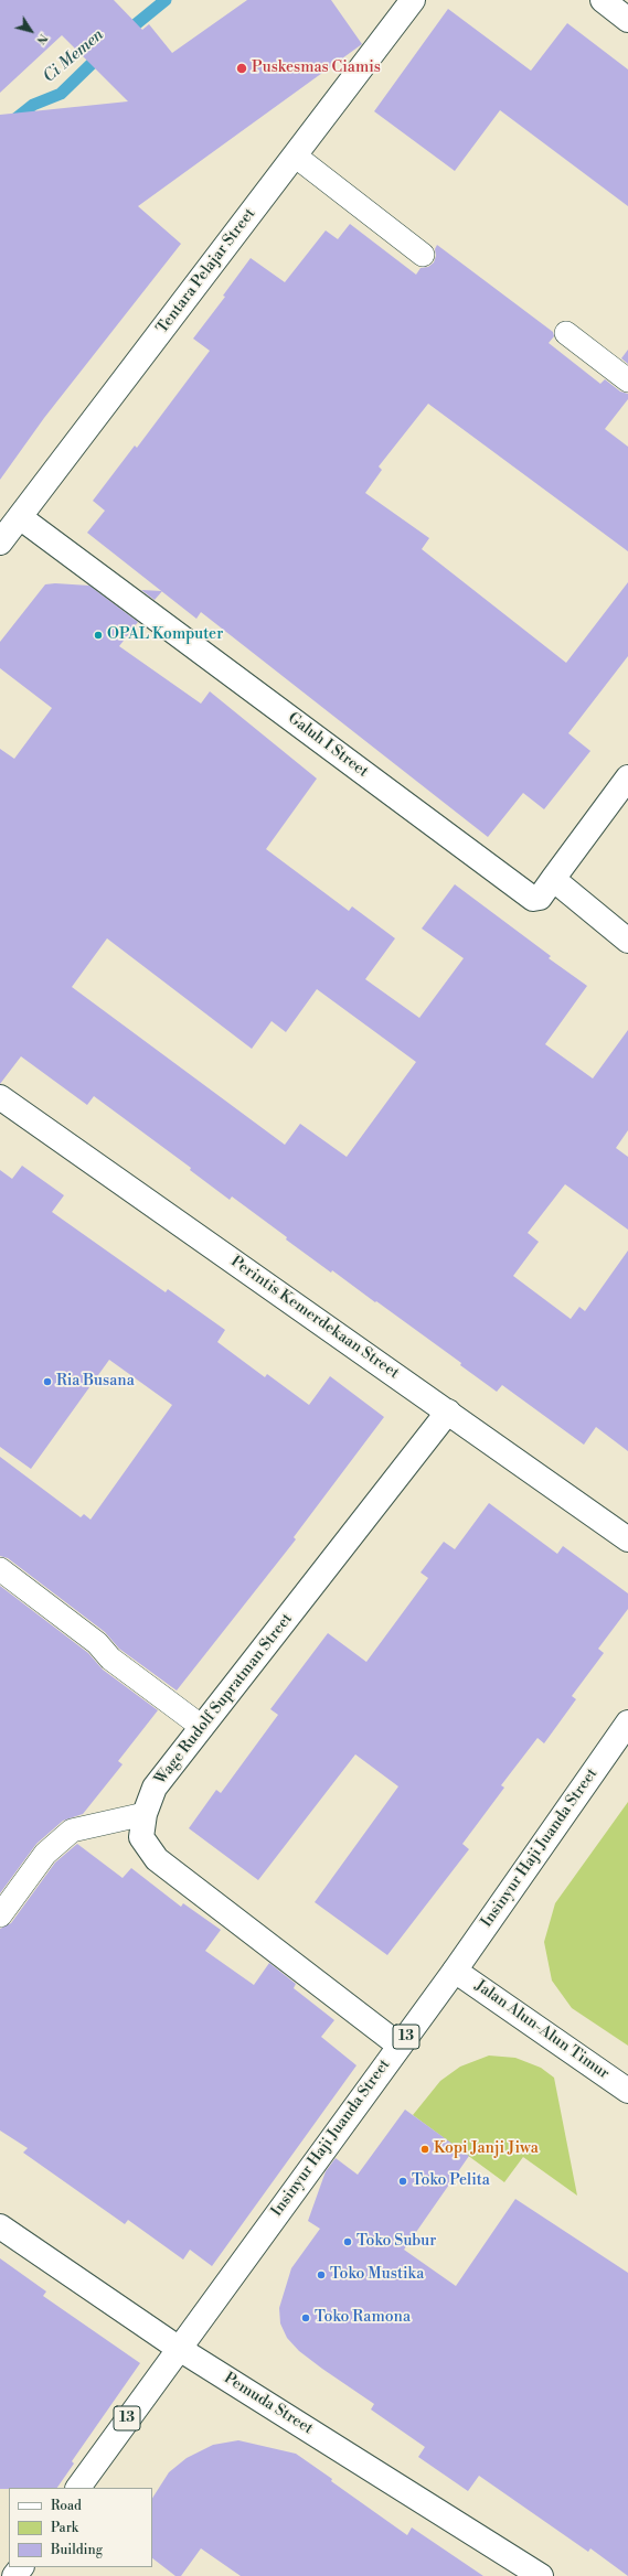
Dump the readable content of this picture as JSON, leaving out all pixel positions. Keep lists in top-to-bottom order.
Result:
{
  "streets": {
    "main road": [
      "Tentara Pelajar Street",
      "Galuh I Street",
      "Perintis Kemerdekaan Street",
      "Wage Rudolf Supratman Street",
      "Insinyur Haji Juanda Street",
      "Jalan Alun-Alun Timur",
      "13",
      "Pemuda Street"
    ]
  },
  "crossings": [
    ["Tentara Pelajar Street", "Galuh I Street"],
    ["Perintis Kemerdekaan Street", "Wage Rudolf Supratman Street"],
    ["Wage Rudolf Supratman Street", "Insinyur Haji Juanda Street"],
    ["Insinyur Haji Juanda Street", "Jalan Alun-Alun Timur"],
    ["Insinyur Haji Juanda Street", "Pemuda Street"]
  ],
  "water": ["Ci Memen"],
  "places": [
    "Puskesmas Ciamis",
    "OPAL Komputer",
    "Ria Busana",
    "Kopi Janji Jiwa",
    "Toko Pelita",
    "Toko Subur",
    "Toko Mustika",
    "Toko Ramona"
  ],
  "legend": ["Road", "Park", "Building"],
  "north": "bottom right"
}
